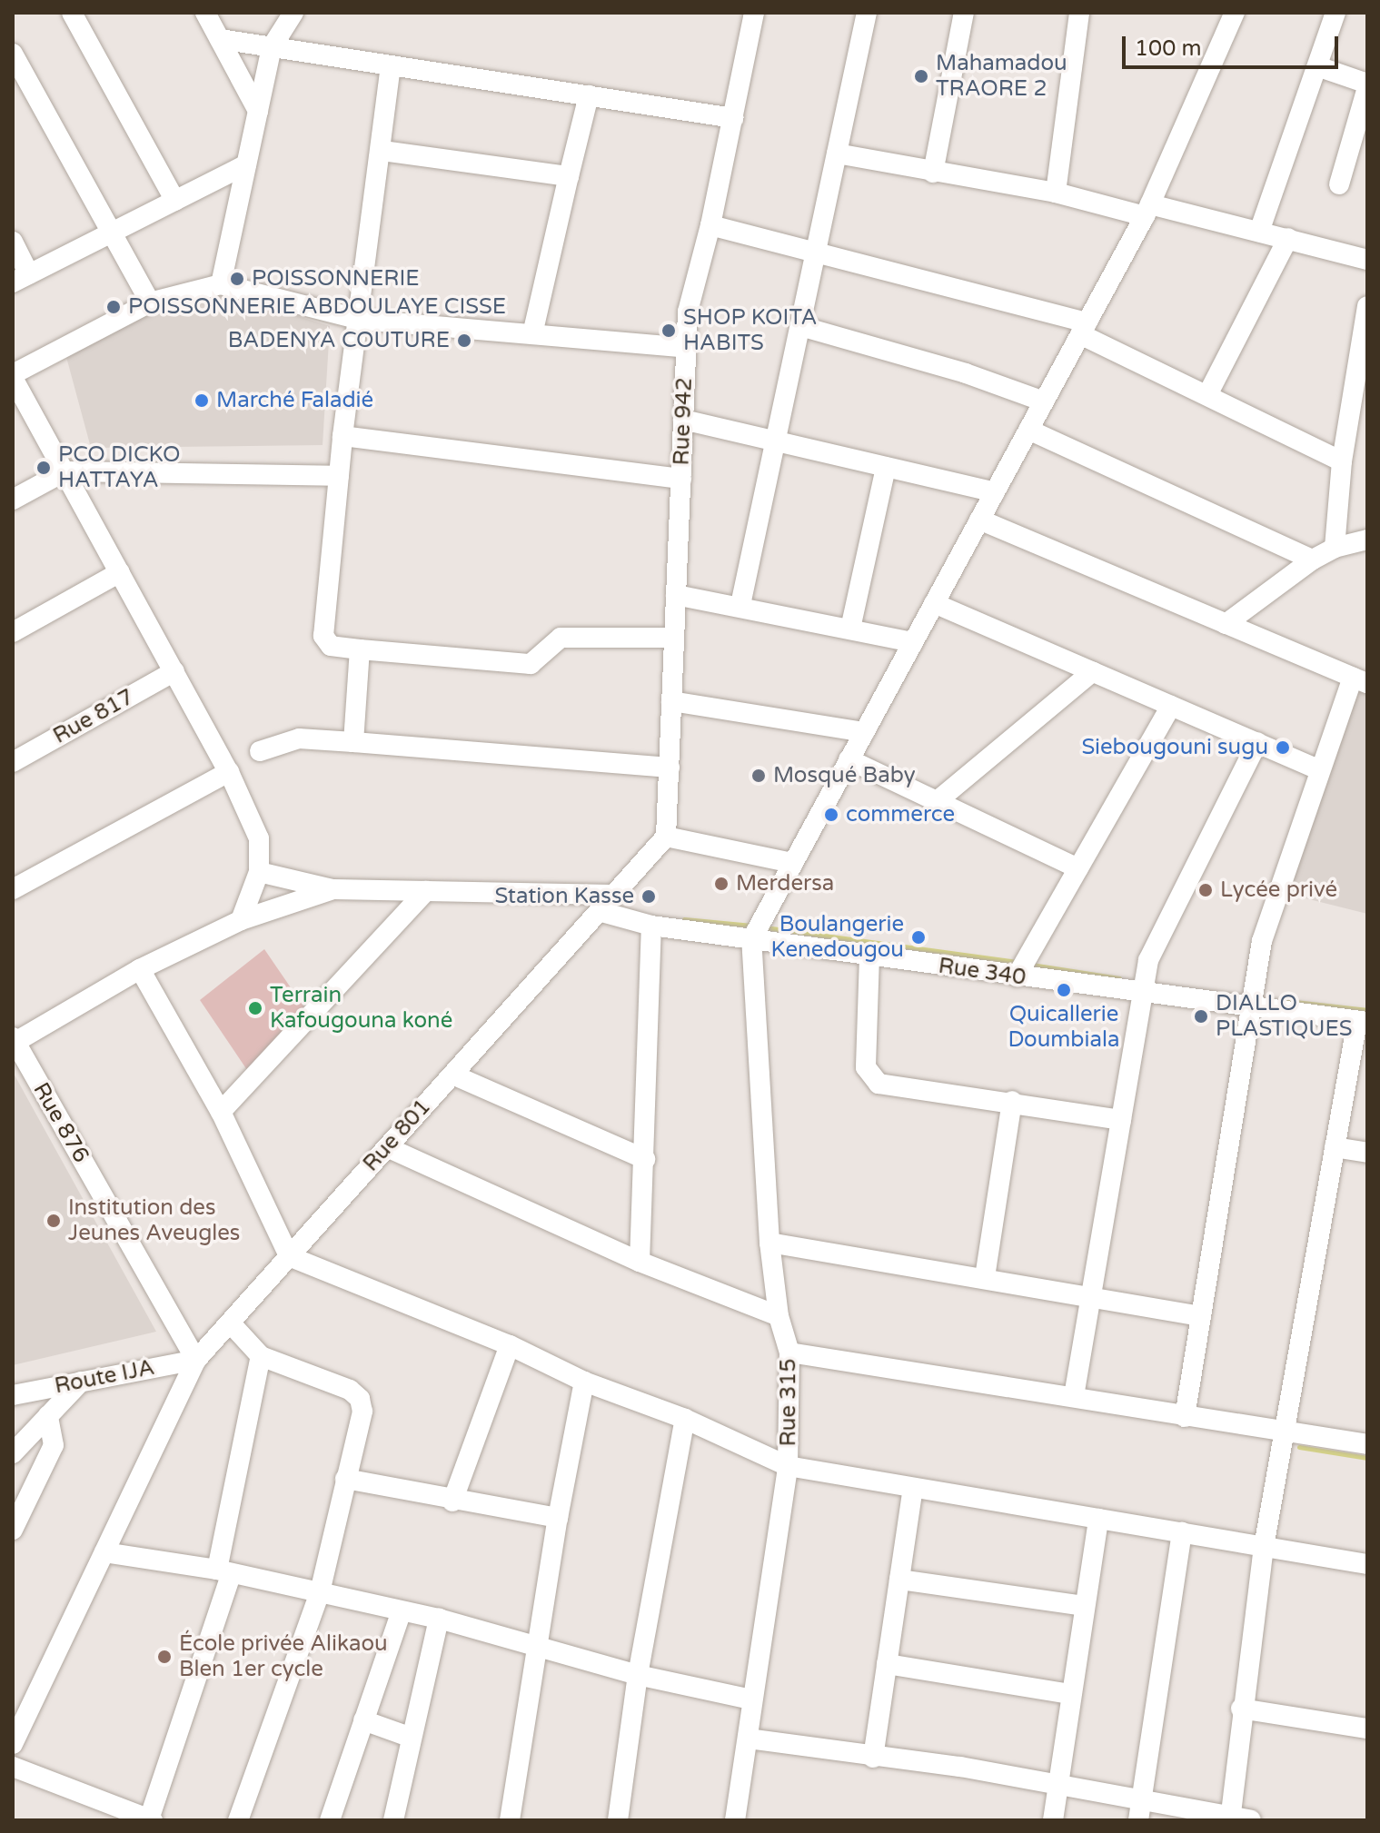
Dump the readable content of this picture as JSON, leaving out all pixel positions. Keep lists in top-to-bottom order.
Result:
{
  "streets": {
    "street": [
      "Rue 942",
      "Rue 817",
      "Rue 340",
      "Rue 876",
      "Rue 801",
      "Route IJA",
      "Rue 315"
    ]
  },
  "crossings": [
    ["Rue 942", "Rue 801"],
    ["Rue 340", "Rue 801"],
    ["Rue 340", "Rue 315"],
    ["Rue 876", "Rue 801"],
    ["Rue 876", "Route IJA"],
    ["Rue 801", "Route IJA"]
  ],
  "places": [
    "Mahamadou TRAORE 2",
    "POISSONNERIE",
    "POISSONNERIE ABDOULAYE CISSE",
    "SHOP KOITA HABITS",
    "BADENYA COUTURE",
    "Marché Faladié",
    "PCO DICKO HATTAYA",
    "Siebougouni sugu",
    "Mosqué Baby",
    "commerce",
    "Merdersa",
    "Lycée privé",
    "Station Kasse",
    "Boulangerie Kenedougou",
    "Quicallerie Doumbiala",
    "Terrain Kafougouna koné",
    "DIALLO PLASTIQUES",
    "Institution des Jeunes Aveugles",
    "École privée Alikaou Blen 1er cycle"
  ],
  "scale_bar": "100 m"
}
